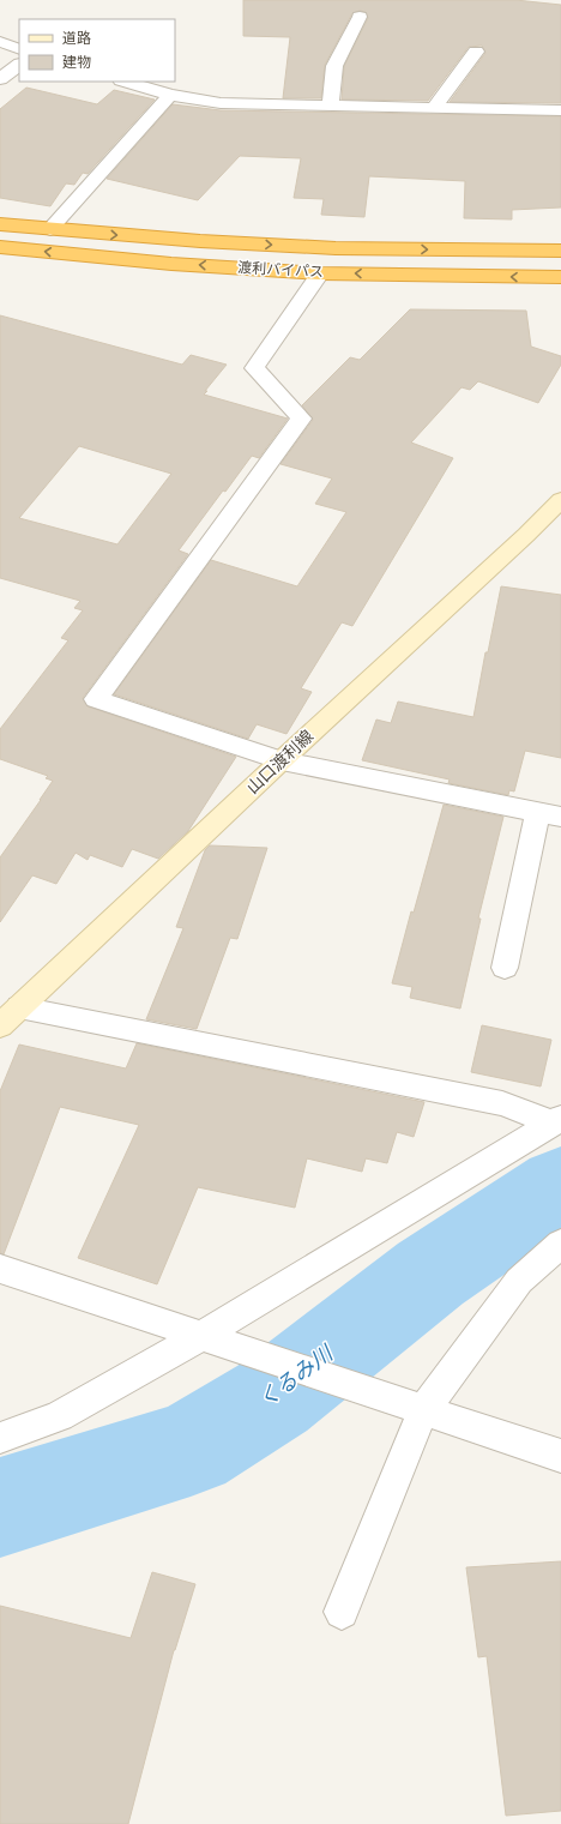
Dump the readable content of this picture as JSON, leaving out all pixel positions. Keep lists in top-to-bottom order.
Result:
{
  "streets": {
    "highway": ["渡利バイパス"],
    "main road": ["山口渡利線"]
  },
  "water": ["くるみ川"],
  "legend": ["道路", "建物"]
}
